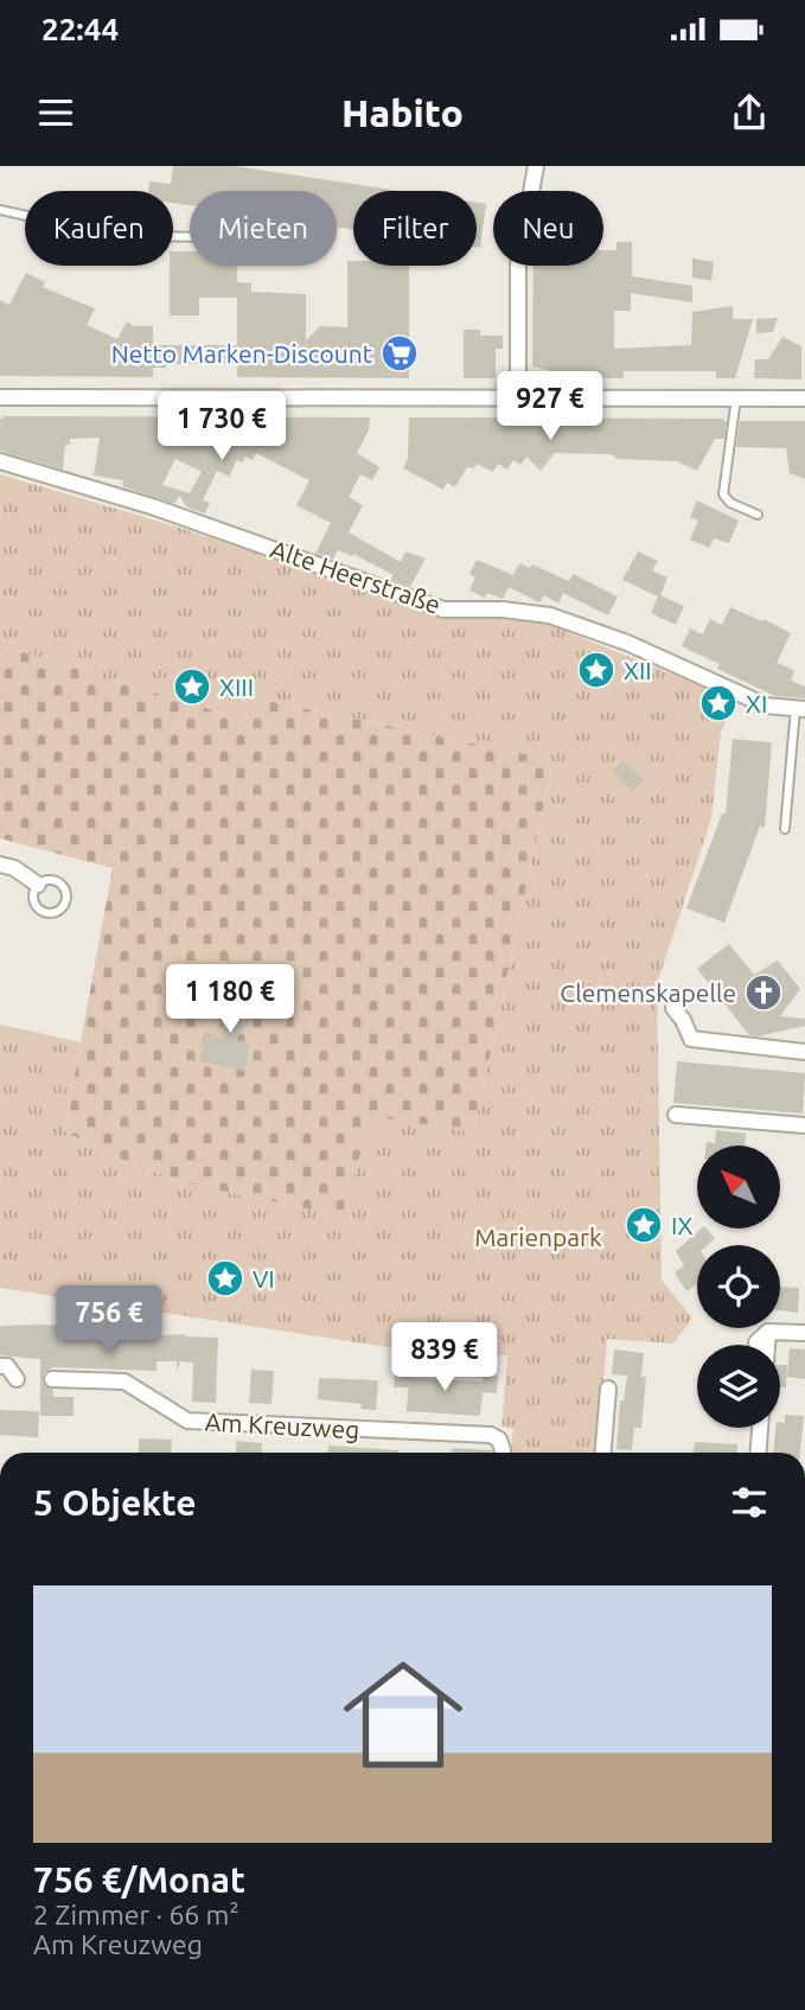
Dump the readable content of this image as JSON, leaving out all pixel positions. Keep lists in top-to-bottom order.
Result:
{
  "streets": {
    "street": ["Alte Heerstraße", "Am Kreuzweg"]
  },
  "parks": ["Marienpark"],
  "places": {
    "supermarket": ["Netto Marken-Discount"],
    "place": [
      "XII",
      "XIII",
      "XI",
      "IX",
      "VI"
    ],
    "church": ["Clemenskapelle"]
  },
  "north": "top left",
  "page": {
    "status": "22:44",
    "header": "Habito",
    "chip": [
      "Kaufen",
      "Mieten",
      "Filter",
      "Neu"
    ],
    "price": [
      "927 €",
      "1 730 €",
      "1 180 €",
      "756 €",
      "839 €"
    ],
    "heading": "5 Objekte",
    "list": [
      {
        "name": "756 €/Monat",
        "note": "2 Zimmer · 66 m² · Am Kreuzweg"
      }
    ]
  }
}
